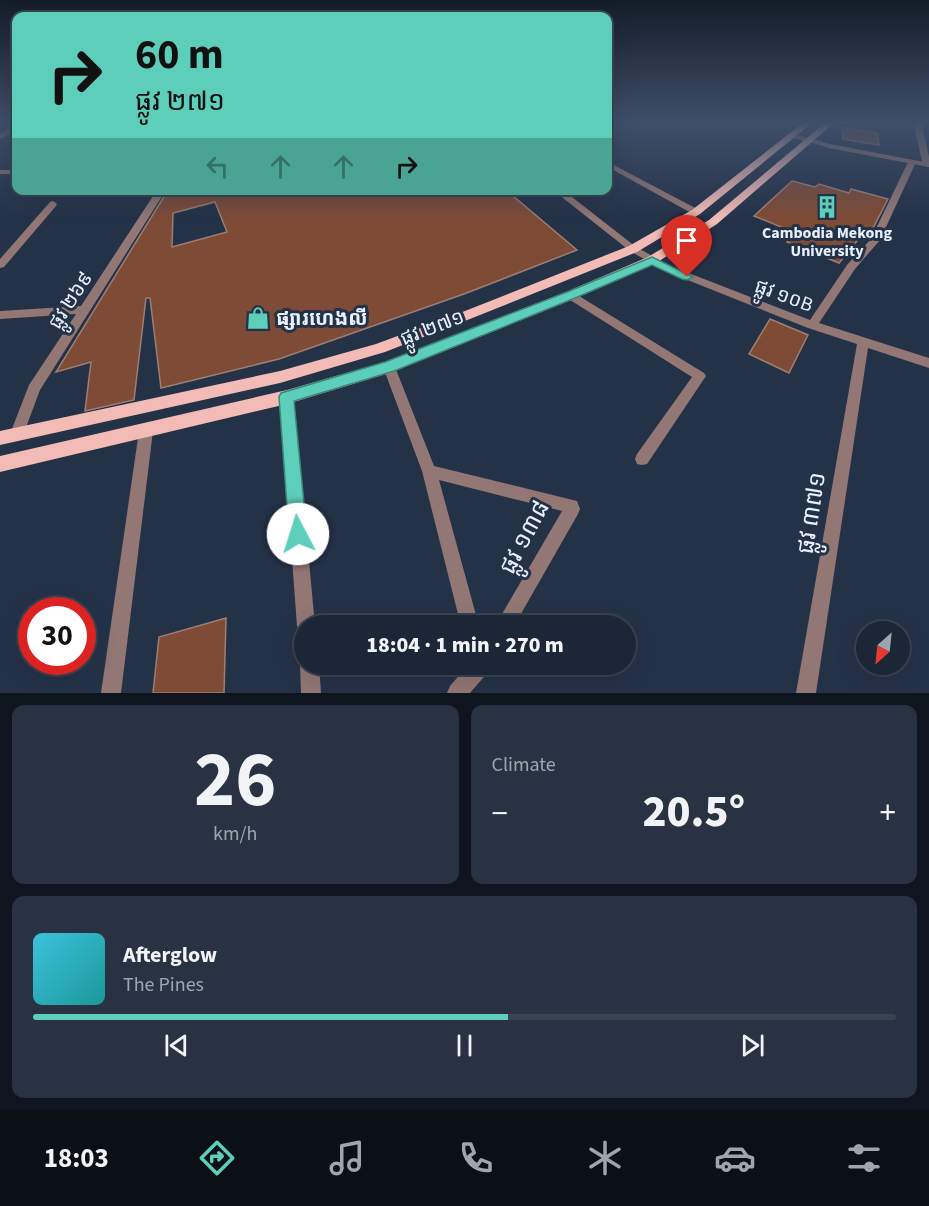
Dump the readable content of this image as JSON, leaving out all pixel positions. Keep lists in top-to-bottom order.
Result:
{
  "streets": {
    "main road": ["ផ្លូវ ២៧១"],
    "street": [
      "ផ្លូវ ១០B",
      "ផ្លូវ ២៦៩",
      "ផ្លូវ ៣៧១",
      "ផ្លូវ ១៣៨"
    ]
  },
  "crossings": [
    ["ផ្លូវ ១០B", "ផ្លូវ ២៧១"],
    ["ផ្លូវ ១០B", "ផ្លូវ ៣៧១"],
    ["ផ្លូវ ២៦៩", "ផ្លូវ ២៧១"]
  ],
  "places": {
    "building": ["Cambodia Mekong University"],
    "shop": ["ផ្សារហេងលី"]
  },
  "north": "bottom left",
  "page": {
    "turn": ["60 m", "ផ្លូវ ២៧១"],
    "limit": "30",
    "trip": "18:04 · 1 min · 270 m",
    "tile": [
      ["26", "km/h"],
      "Climate"
    ],
    "heat": ["−", "20.5°", "+"],
    "song": ["Afterglow", "The Pines"],
    "tabs": "18:03"
  }
}
